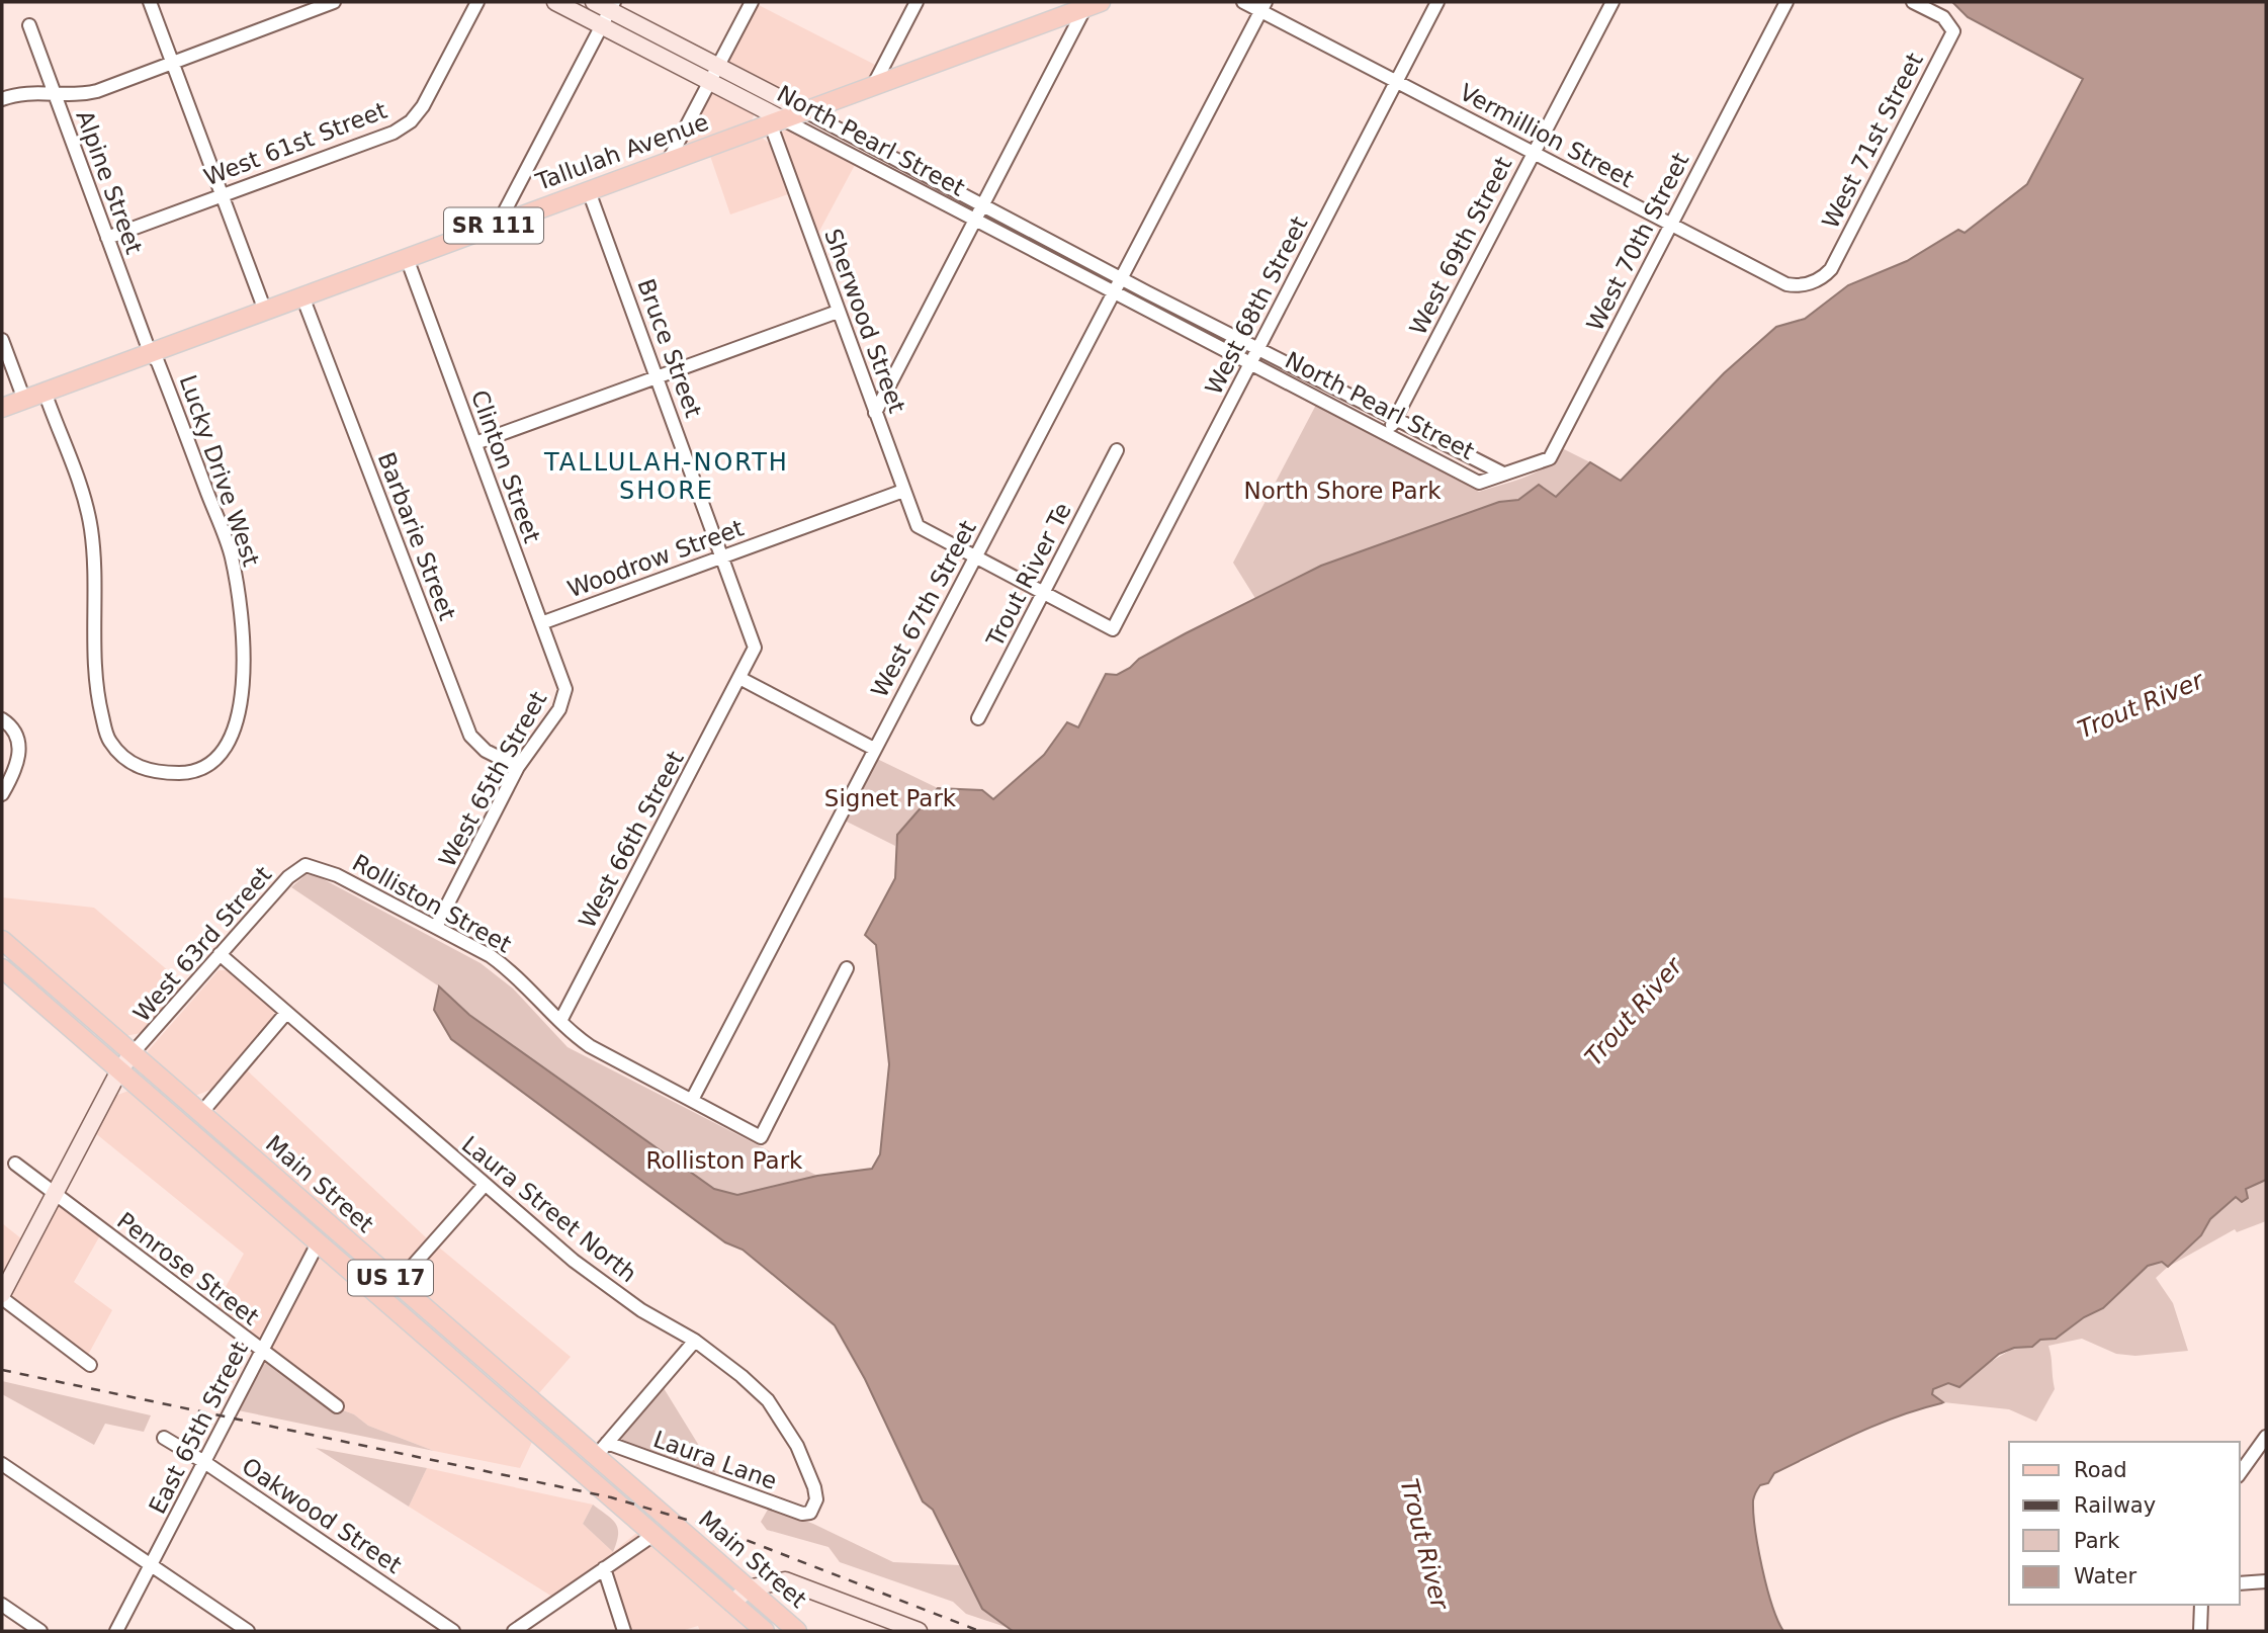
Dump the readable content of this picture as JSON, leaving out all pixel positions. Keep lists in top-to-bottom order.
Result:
{
  "streets": {
    "main road": [
      "Tallulah Avenue",
      "SR 111",
      "Main Street",
      "US 17"
    ],
    "street": [
      "Vermillion Street",
      "North Pearl Street",
      "West 71st Street",
      "West 61st Street",
      "Alpine Street",
      "West 70th Street",
      "West 69th Street",
      "West 68th Street",
      "Sherwood Street",
      "Bruce Street",
      "Clinton Street",
      "Lucky Drive West",
      "Barbarie Street",
      "Woodrow Street",
      "Trout River Te",
      "West 67th Street",
      "West 65th Street",
      "West 66th Street",
      "Rolliston Street",
      "West 63rd Street",
      "Laura Street North",
      "Penrose Street",
      "East 65th Street",
      "Laura Lane",
      "Oakwood Street"
    ]
  },
  "crossings": [
    ["Vermillion Street", "West 71st Street"],
    ["Vermillion Street", "West 70th Street"],
    ["Vermillion Street", "West 69th Street"],
    ["Vermillion Street", "West 68th Street"],
    ["Vermillion Street", "West 67th Street"],
    ["North Pearl Street", "Tallulah Avenue"],
    ["North Pearl Street", "West 70th Street"],
    ["North Pearl Street", "West 69th Street"],
    ["North Pearl Street", "West 68th Street"],
    ["North Pearl Street", "Sherwood Street"],
    ["North Pearl Street", "West 67th Street"],
    ["West 61st Street", "Alpine Street"],
    ["Tallulah Avenue", "Alpine Street"],
    ["Tallulah Avenue", "Sherwood Street"],
    ["Tallulah Avenue", "Bruce Street"],
    ["Tallulah Avenue", "Clinton Street"],
    ["Tallulah Avenue", "Lucky Drive West"],
    ["Tallulah Avenue", "Barbarie Street"],
    ["Alpine Street", "Lucky Drive West"],
    ["West 68th Street", "Trout River Te"],
    ["Sherwood Street", "Woodrow Street"],
    ["Sherwood Street", "West 67th Street"],
    ["Bruce Street", "Woodrow Street"],
    ["Bruce Street", "West 66th Street"],
    ["Clinton Street", "Woodrow Street"],
    ["Clinton Street", "West 65th Street"],
    ["Barbarie Street", "West 65th Street"],
    ["West 65th Street", "Rolliston Street"],
    ["West 66th Street", "Rolliston Street"],
    ["Rolliston Street", "West 63rd Street"],
    ["West 63rd Street", "Main Street"],
    ["West 63rd Street", "Laura Street North"],
    ["Main Street", "East 65th Street"],
    ["Main Street", "Laura Lane"],
    ["Laura Street North", "Laura Lane"],
    ["Penrose Street", "East 65th Street"],
    ["East 65th Street", "Oakwood Street"]
  ],
  "districts": ["TALLULAH-NORTH SHORE"],
  "water": ["Trout River"],
  "parks": ["North Shore Park", "Signet Park", "Rolliston Park"],
  "legend": [
    "Road",
    "Railway",
    "Park",
    "Water"
  ]
}
